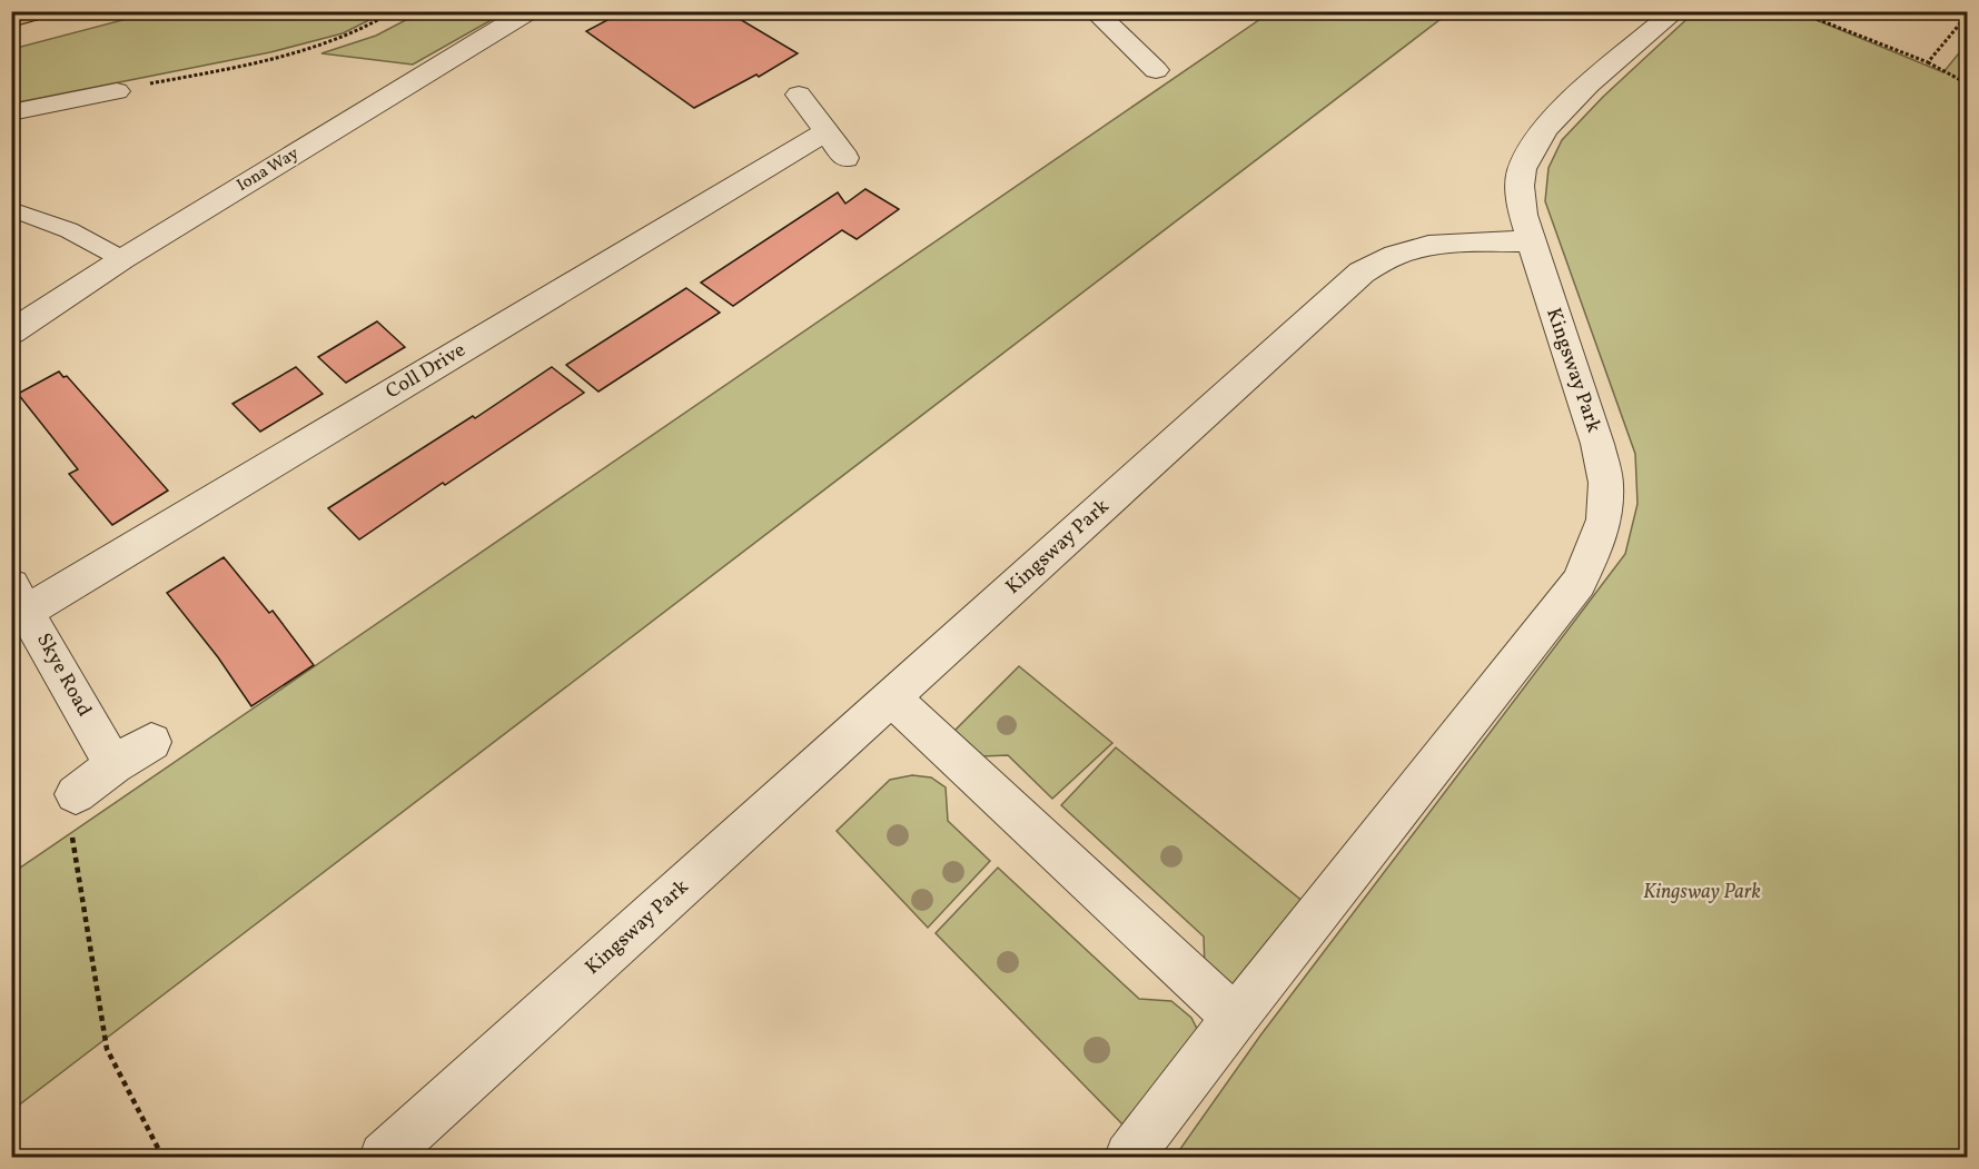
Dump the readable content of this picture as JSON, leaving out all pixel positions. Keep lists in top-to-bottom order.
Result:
{
  "streets": {
    "street": [
      "Iona Way",
      "Kingsway Park",
      "Coll Drive",
      "Skye Road"
    ]
  },
  "crossings": [
    ["Coll Drive", "Skye Road"]
  ],
  "parks": ["Kingsway Park"]
}
